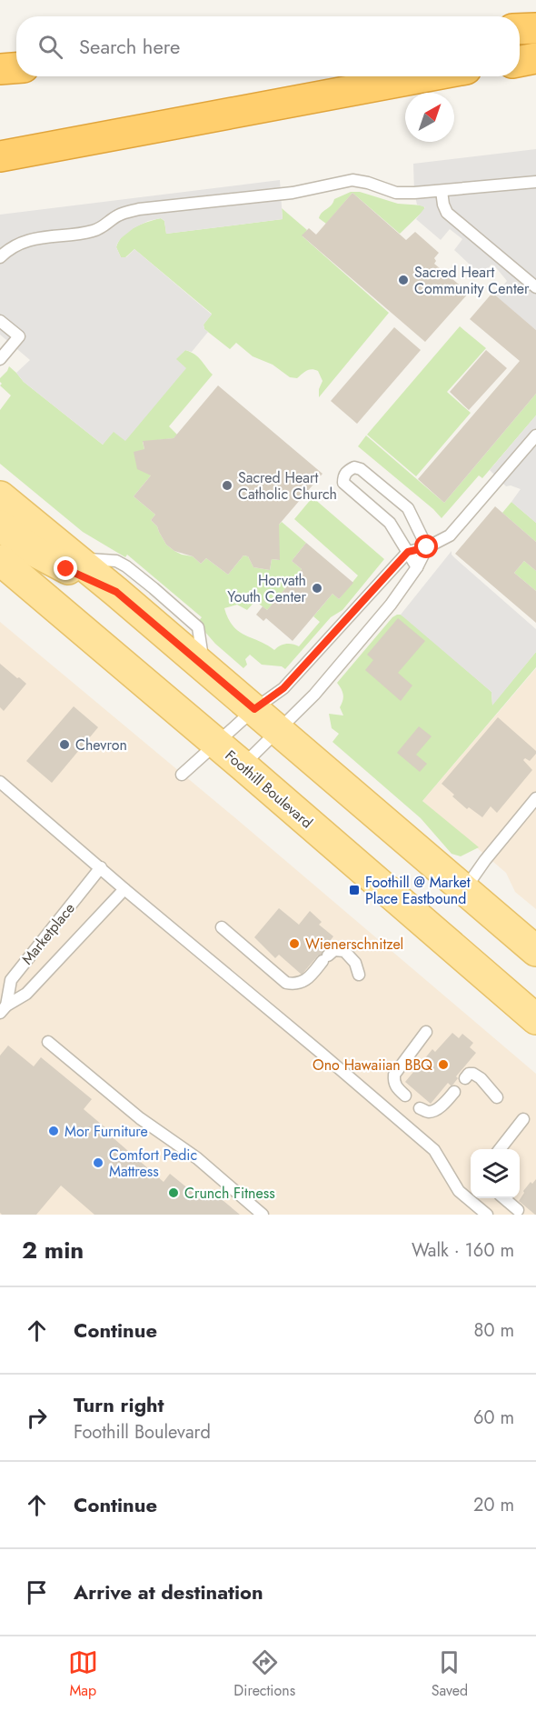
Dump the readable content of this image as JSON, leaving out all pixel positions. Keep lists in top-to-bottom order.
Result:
{
  "streets": {
    "main road": ["Foothill Boulevard"],
    "lane": ["Marketplace"]
  },
  "places": {
    "other": [
      "Sacred Heart Community Center",
      "Sacred Heart Catholic Church",
      "Horvath Youth Center",
      "Chevron",
      "Wienerschnitzel",
      "Ono Hawaiian BBQ",
      "Mor Furniture",
      "Comfort Pedic Mattress",
      "Crunch Fitness"
    ],
    "transit": ["Foothill @ Market Place Eastbound"]
  },
  "north": "top right",
  "page": {
    "search": "Search here",
    "heading": ["2 min", "Walk · 160 m"],
    "list": [
      ["Continue", "80 m"],
      ["Turn right", "Foothill Boulevard", "60 m"],
      ["Continue", "20 m"],
      "Arrive at destination"
    ],
    "nav": ["Map", "Directions", "Saved"]
  }
}
